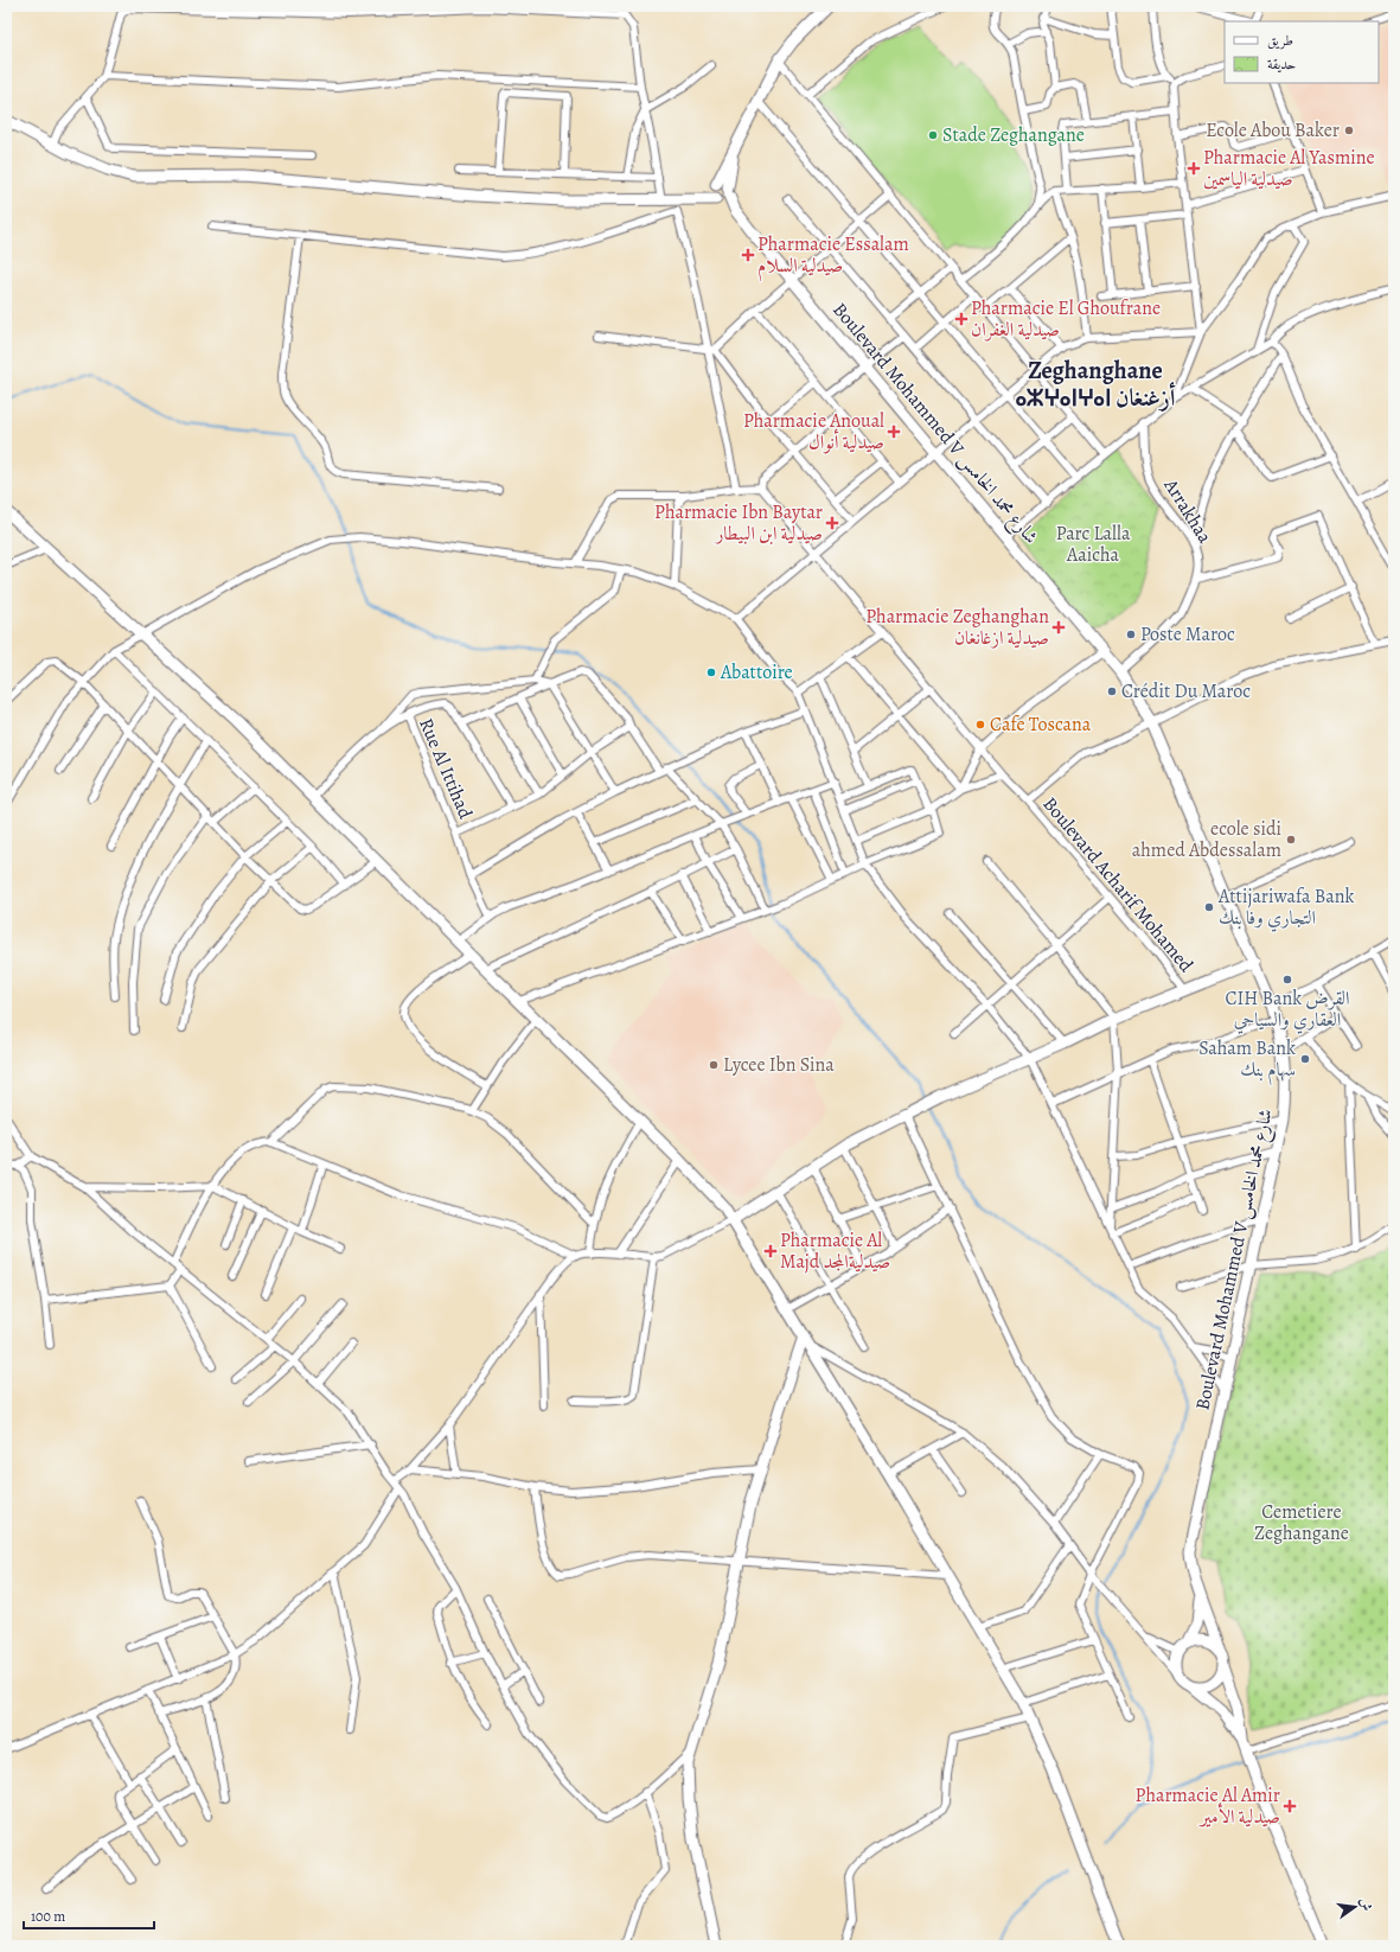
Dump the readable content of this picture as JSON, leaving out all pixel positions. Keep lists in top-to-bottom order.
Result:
{
  "streets": {
    "street": [
      "Boulevard Mohammed V شارع محمد الخامس",
      "Arrakhaa",
      "Rue Al Ittihad",
      "Boulevard Acharif Mohamed"
    ]
  },
  "crossings": [
    ["Boulevard Mohammed V شارع محمد الخامس", "Arrakhaa"]
  ],
  "districts": ["Zeghanghane ⴰⵣⵖⴰⵏⵖⴰⵏ أزغنغان"],
  "parks": ["Parc Lalla Aaicha", "Cemetiere Zeghangane"],
  "places": {
    "other": [
      "Ecole Abou Baker",
      "Stade Zeghangane",
      "Poste Maroc",
      "Abattoire",
      "Crédit Du Maroc",
      "Cafe Toscana",
      "ecole sidi ahmed Abdessalam",
      "Attijariwafa Bank التجاري وفا بنك",
      "CIH Bank القرض العقاري والسياحي",
      "Saham Bank سهام بنك",
      "Lycee Ibn Sina"
    ],
    "health": [
      "Pharmacie Al Yasmine صيدلية الياسمين",
      "Pharmacie Essalam صيدلية السلام",
      "Pharmacie El Ghoufrane صيدلية الغفران",
      "Pharmacie Anoual صيدلية أنوال",
      "Pharmacie Ibn Baytar صيدلية ابن البيطار",
      "Pharmacie Zeghanghan صيدلية ازغانغان",
      "Pharmacie Al Majd صيدليةالمجد",
      "Pharmacie Al Amir صيدلية الأمير"
    ]
  },
  "legend": ["طريق", "حديقة"],
  "scale_bar": "100 m",
  "north": "right"
}
